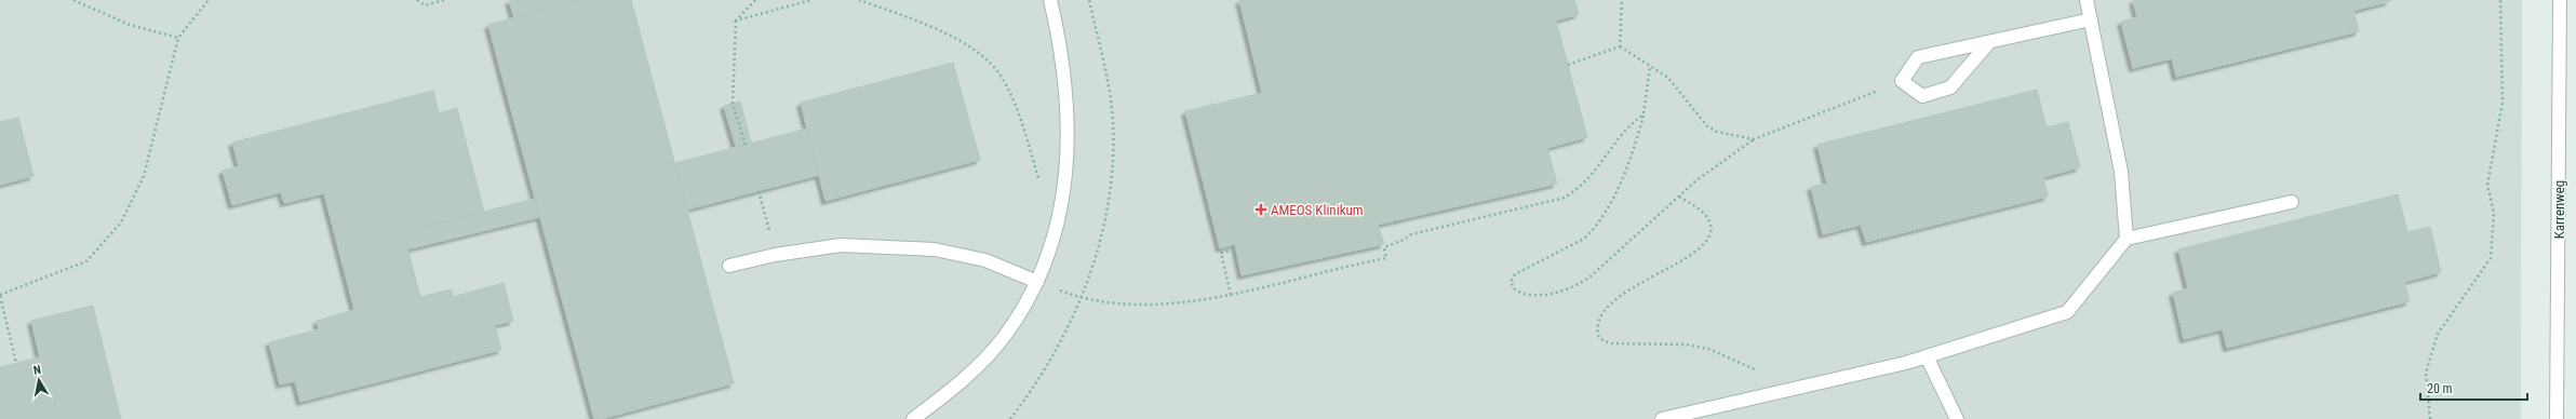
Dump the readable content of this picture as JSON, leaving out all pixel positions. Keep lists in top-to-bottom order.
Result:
{
  "streets": {
    "street": ["Karrenweg"]
  },
  "places": {
    "health": ["AMEOS Klinikum"]
  },
  "scale_bar": "20 m",
  "north": "top"
}
